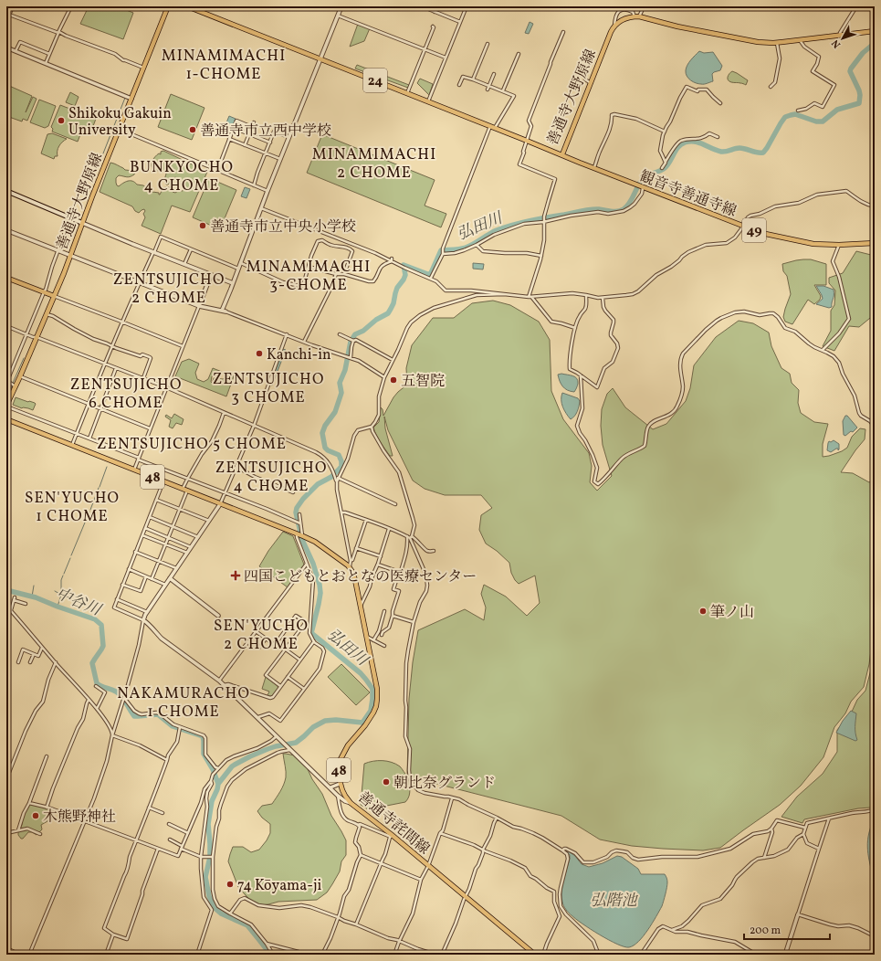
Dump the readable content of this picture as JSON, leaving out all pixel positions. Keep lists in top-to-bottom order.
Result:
{
  "streets": {
    "main road": [
      "24",
      "善通寺大野原線",
      "観音寺善通寺線",
      "49",
      "48",
      "善通寺詫間線"
    ]
  },
  "crossings": [
    ["善通寺大野原線", "観音寺善通寺線"],
    ["48", "善通寺詫間線"]
  ],
  "districts": [
    "MINAMIMACHI 1-CHOME",
    "MINAMIMACHI 2 CHOME",
    "BUNKYOCHO 4 CHOME",
    "MINAMIMACHI 3-CHOME",
    "ZENTSUJICHO 2 CHOME",
    "ZENTSUJICHO 3 CHOME",
    "ZENTSUJICHO 6 CHOME",
    "ZENTSUJICHO 5 CHOME",
    "ZENTSUJICHO 4 CHOME",
    "SEN'YUCHO 1 CHOME",
    "SEN'YUCHO 2 CHOME",
    "NAKAMURACHO 1 CHOME"
  ],
  "water": ["弘田川", "中谷川", "弘階池"],
  "places": {
    "other": [
      "Shikoku Gakuin University",
      "善通寺市立西中学校",
      "善通寺市立中央小学校",
      "Kanchi-in",
      "五智院",
      "筆ノ山",
      "朝比奈グランド",
      "木熊野神社",
      "74 Kōyama-ji"
    ],
    "health": ["四国こどもとおとなの医療センター"]
  },
  "scale_bar": "200 m",
  "north": "bottom left"
}
